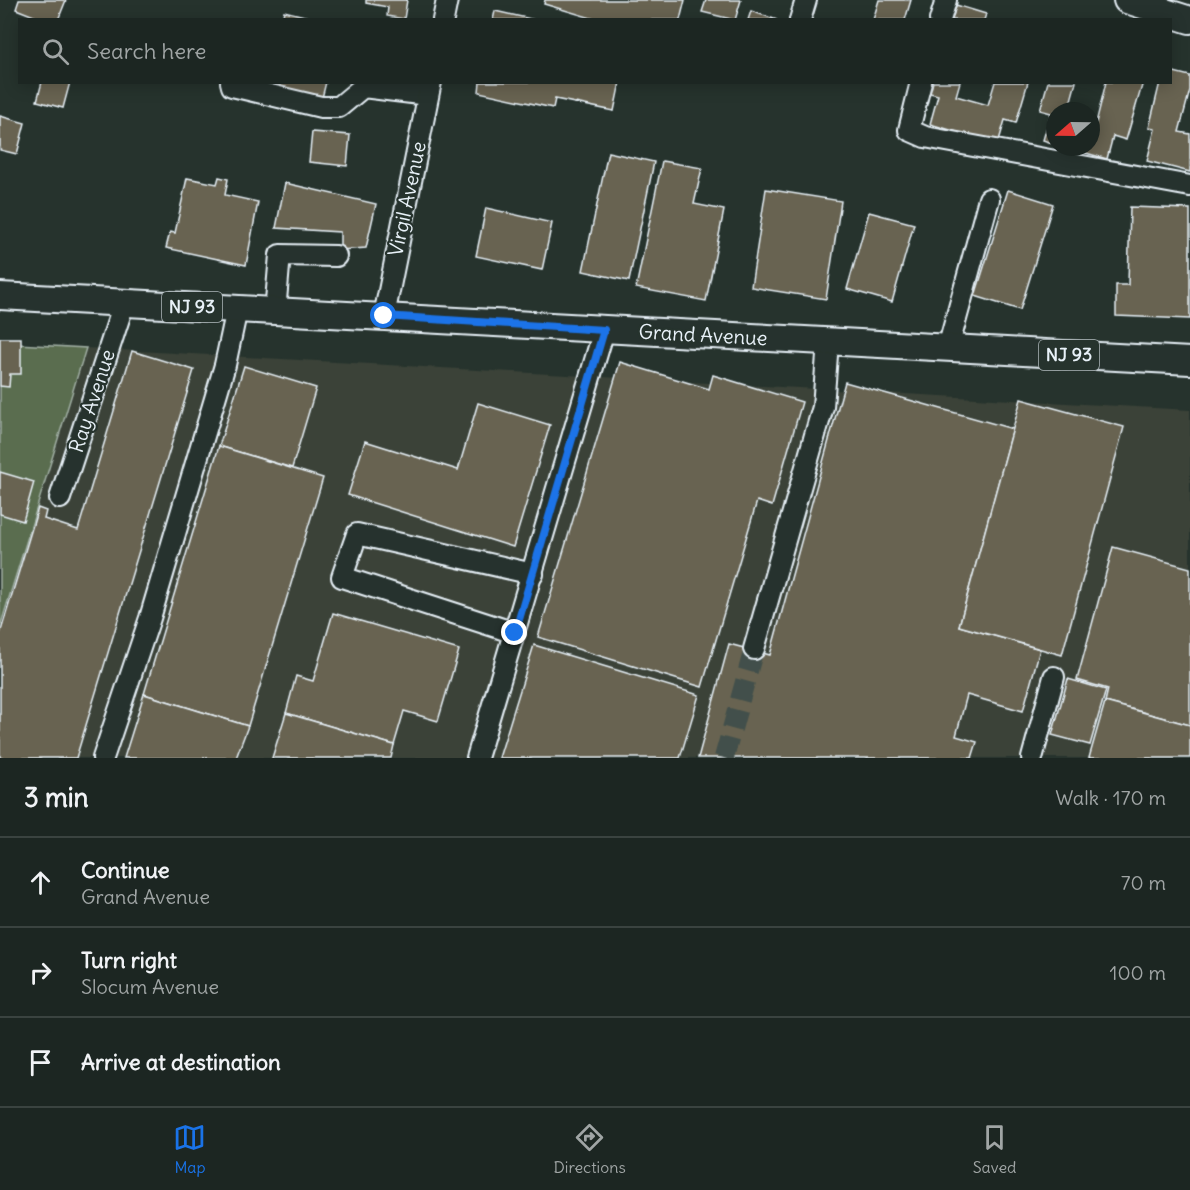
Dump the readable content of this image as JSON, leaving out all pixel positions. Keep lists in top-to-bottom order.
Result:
{
  "streets": {
    "main road": ["NJ 93", "Grand Avenue"],
    "street": ["Virgil Avenue", "Ray Avenue"]
  },
  "crossings": [
    ["Virgil Avenue", "Grand Avenue"],
    ["Grand Avenue", "Ray Avenue"]
  ],
  "north": "left",
  "page": {
    "search": "Search here",
    "heading": ["3 min", "Walk · 170 m"],
    "list": [
      ["Continue", "Grand Avenue", "70 m"],
      ["Turn right", "Slocum Avenue", "100 m"],
      "Arrive at destination"
    ],
    "nav": ["Map", "Directions", "Saved"]
  }
}
